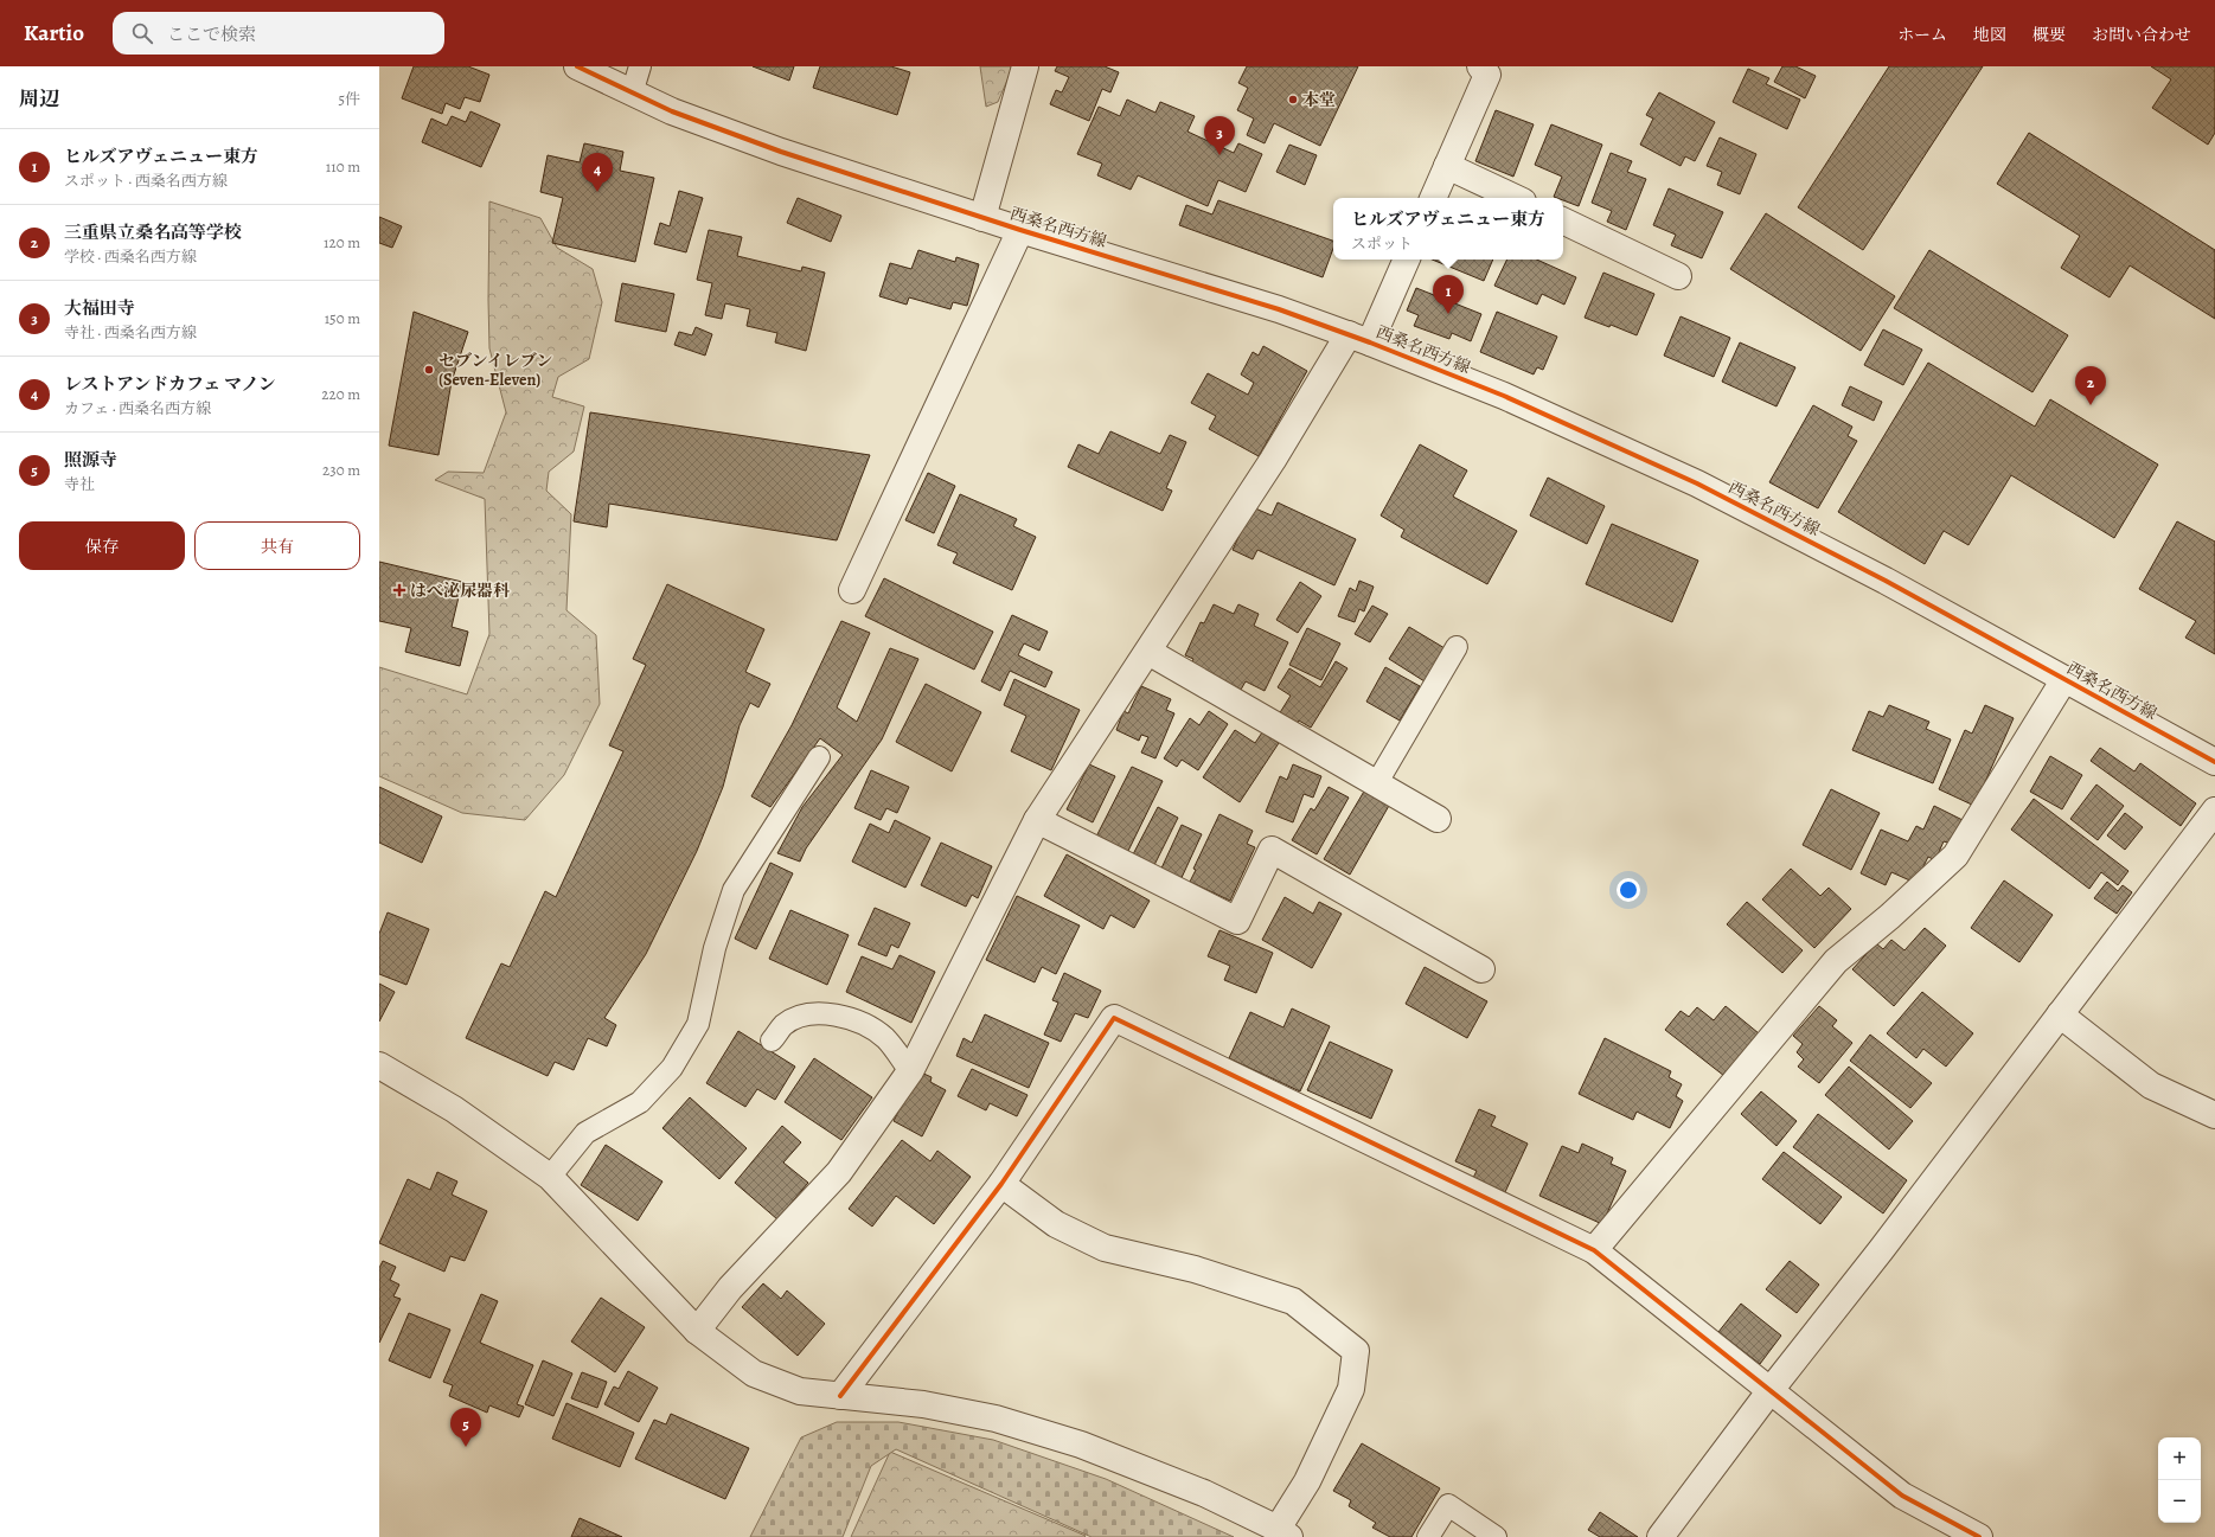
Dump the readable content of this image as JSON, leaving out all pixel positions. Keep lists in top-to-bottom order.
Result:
{
  "streets": {
    "street": ["西桑名西方線"]
  },
  "places": {
    "other": ["本堂", "セブンイレブン (Seven-Eleven)"],
    "health": ["はべ泌尿器科"]
  },
  "page": {
    "header": "Kartio",
    "search": "ここで検索",
    "nav": [
      "ホーム",
      "地図",
      "概要",
      "お問い合わせ"
    ],
    "heading": ["周辺", "5件"],
    "pins": [
      "3",
      "4",
      "1",
      "2",
      "5"
    ],
    "list": [
      {
        "mark": "1",
        "name": "ヒルズアヴェニュー東方",
        "note": "スポット · 西桑名西方線",
        "value": "110 m"
      },
      {
        "mark": "2",
        "name": "三重県立桑名高等学校",
        "note": "学校 · 西桑名西方線",
        "value": "120 m"
      },
      {
        "mark": "3",
        "name": "大福田寺",
        "note": "寺社 · 西桑名西方線",
        "value": "150 m"
      },
      {
        "mark": "4",
        "name": "レストアンドカフェ マノン",
        "note": "カフェ · 西桑名西方線",
        "value": "220 m"
      },
      {
        "mark": "5",
        "name": "照源寺",
        "note": "寺社",
        "value": "230 m"
      }
    ],
    "popup": ["ヒルズアヴェニュー東方", "スポット"],
    "buttons": ["保存", "共有"],
    "map_buttons": ["+", "−"]
  }
}
